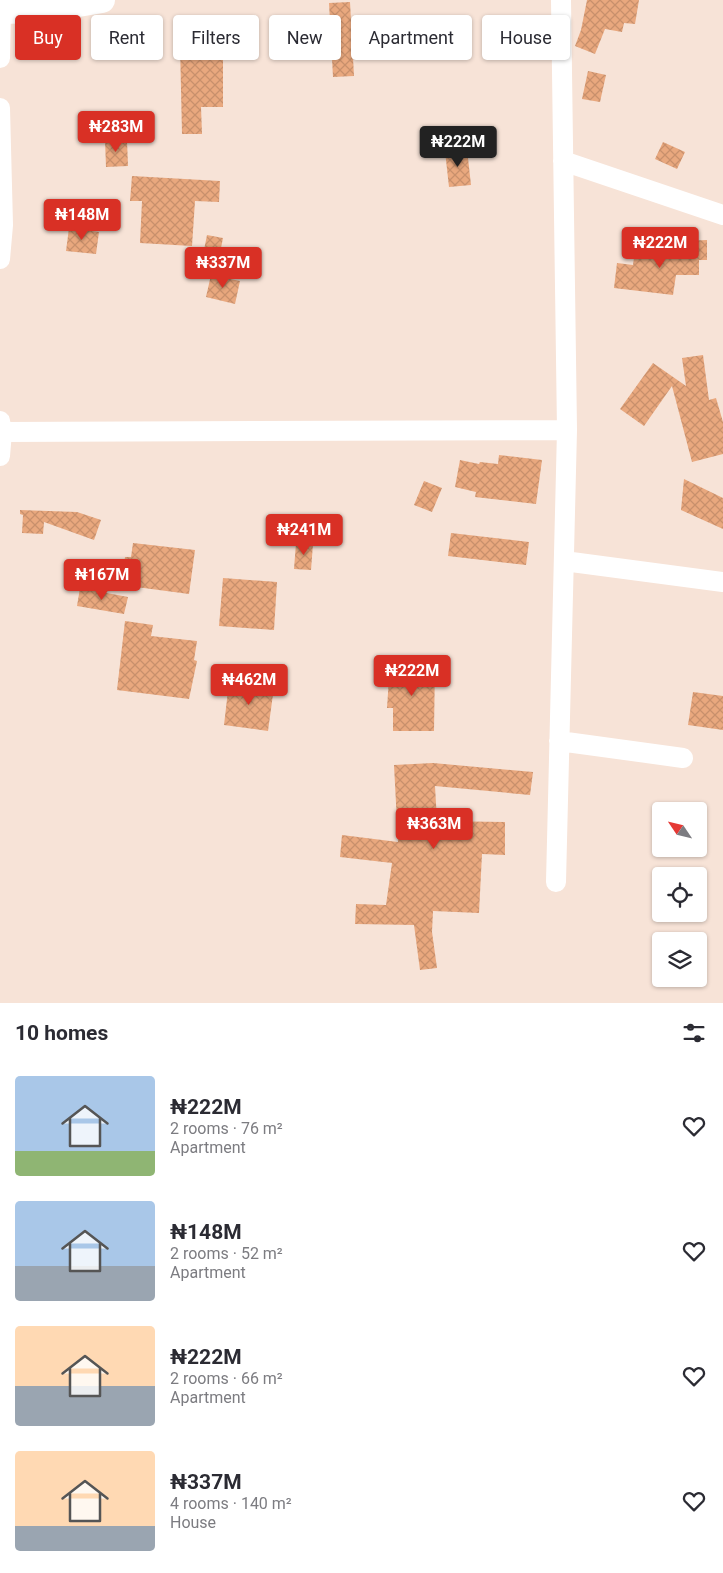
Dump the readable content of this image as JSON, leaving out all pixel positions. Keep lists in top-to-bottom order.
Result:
{
  "north": "top left",
  "page": {
    "chip": [
      "Buy",
      "Rent",
      "Filters",
      "New",
      "Apartment",
      "House"
    ],
    "price": [
      "₦283M",
      "₦222M",
      "₦148M",
      "₦222M",
      "₦337M",
      "₦241M",
      "₦167M",
      "₦222M",
      "₦462M",
      "₦363M"
    ],
    "heading": "10 homes",
    "list": [
      {
        "name": "₦222M",
        "note": "2 rooms · 76 m² · Apartment"
      },
      {
        "name": "₦148M",
        "note": "2 rooms · 52 m² · Apartment"
      },
      {
        "name": "₦222M",
        "note": "2 rooms · 66 m² · Apartment"
      },
      {
        "name": "₦337M",
        "note": "4 rooms · 140 m² · House"
      }
    ]
  }
}
